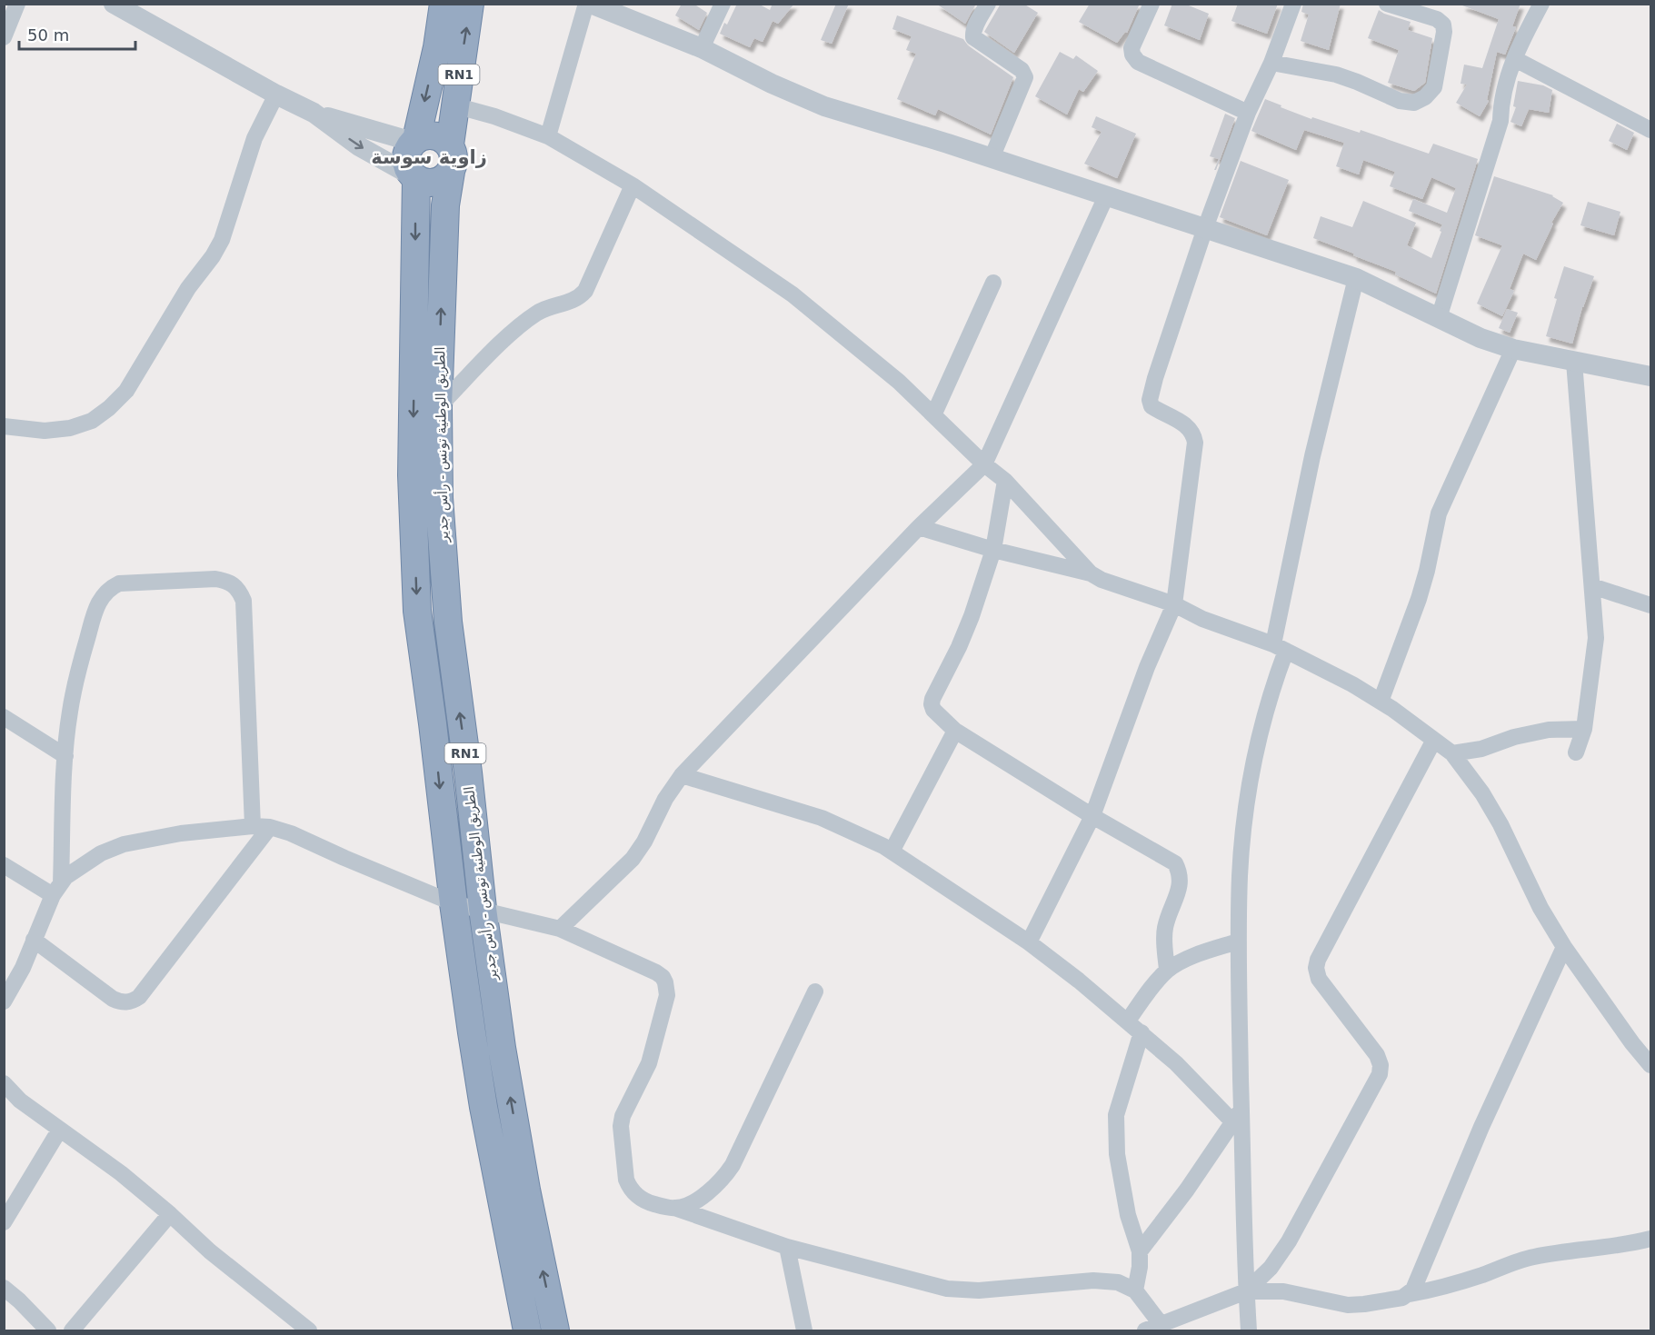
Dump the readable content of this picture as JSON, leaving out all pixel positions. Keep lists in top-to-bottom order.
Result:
{
  "streets": {
    "highway": ["RN1", "الطريق الوطنية تونس - رأس جدير"]
  },
  "crossings": [
    ["RN1", "الطريق الوطنية تونس - رأس جدير"]
  ],
  "districts": ["زاوية سوسة"],
  "scale_bar": "50 m"
}
